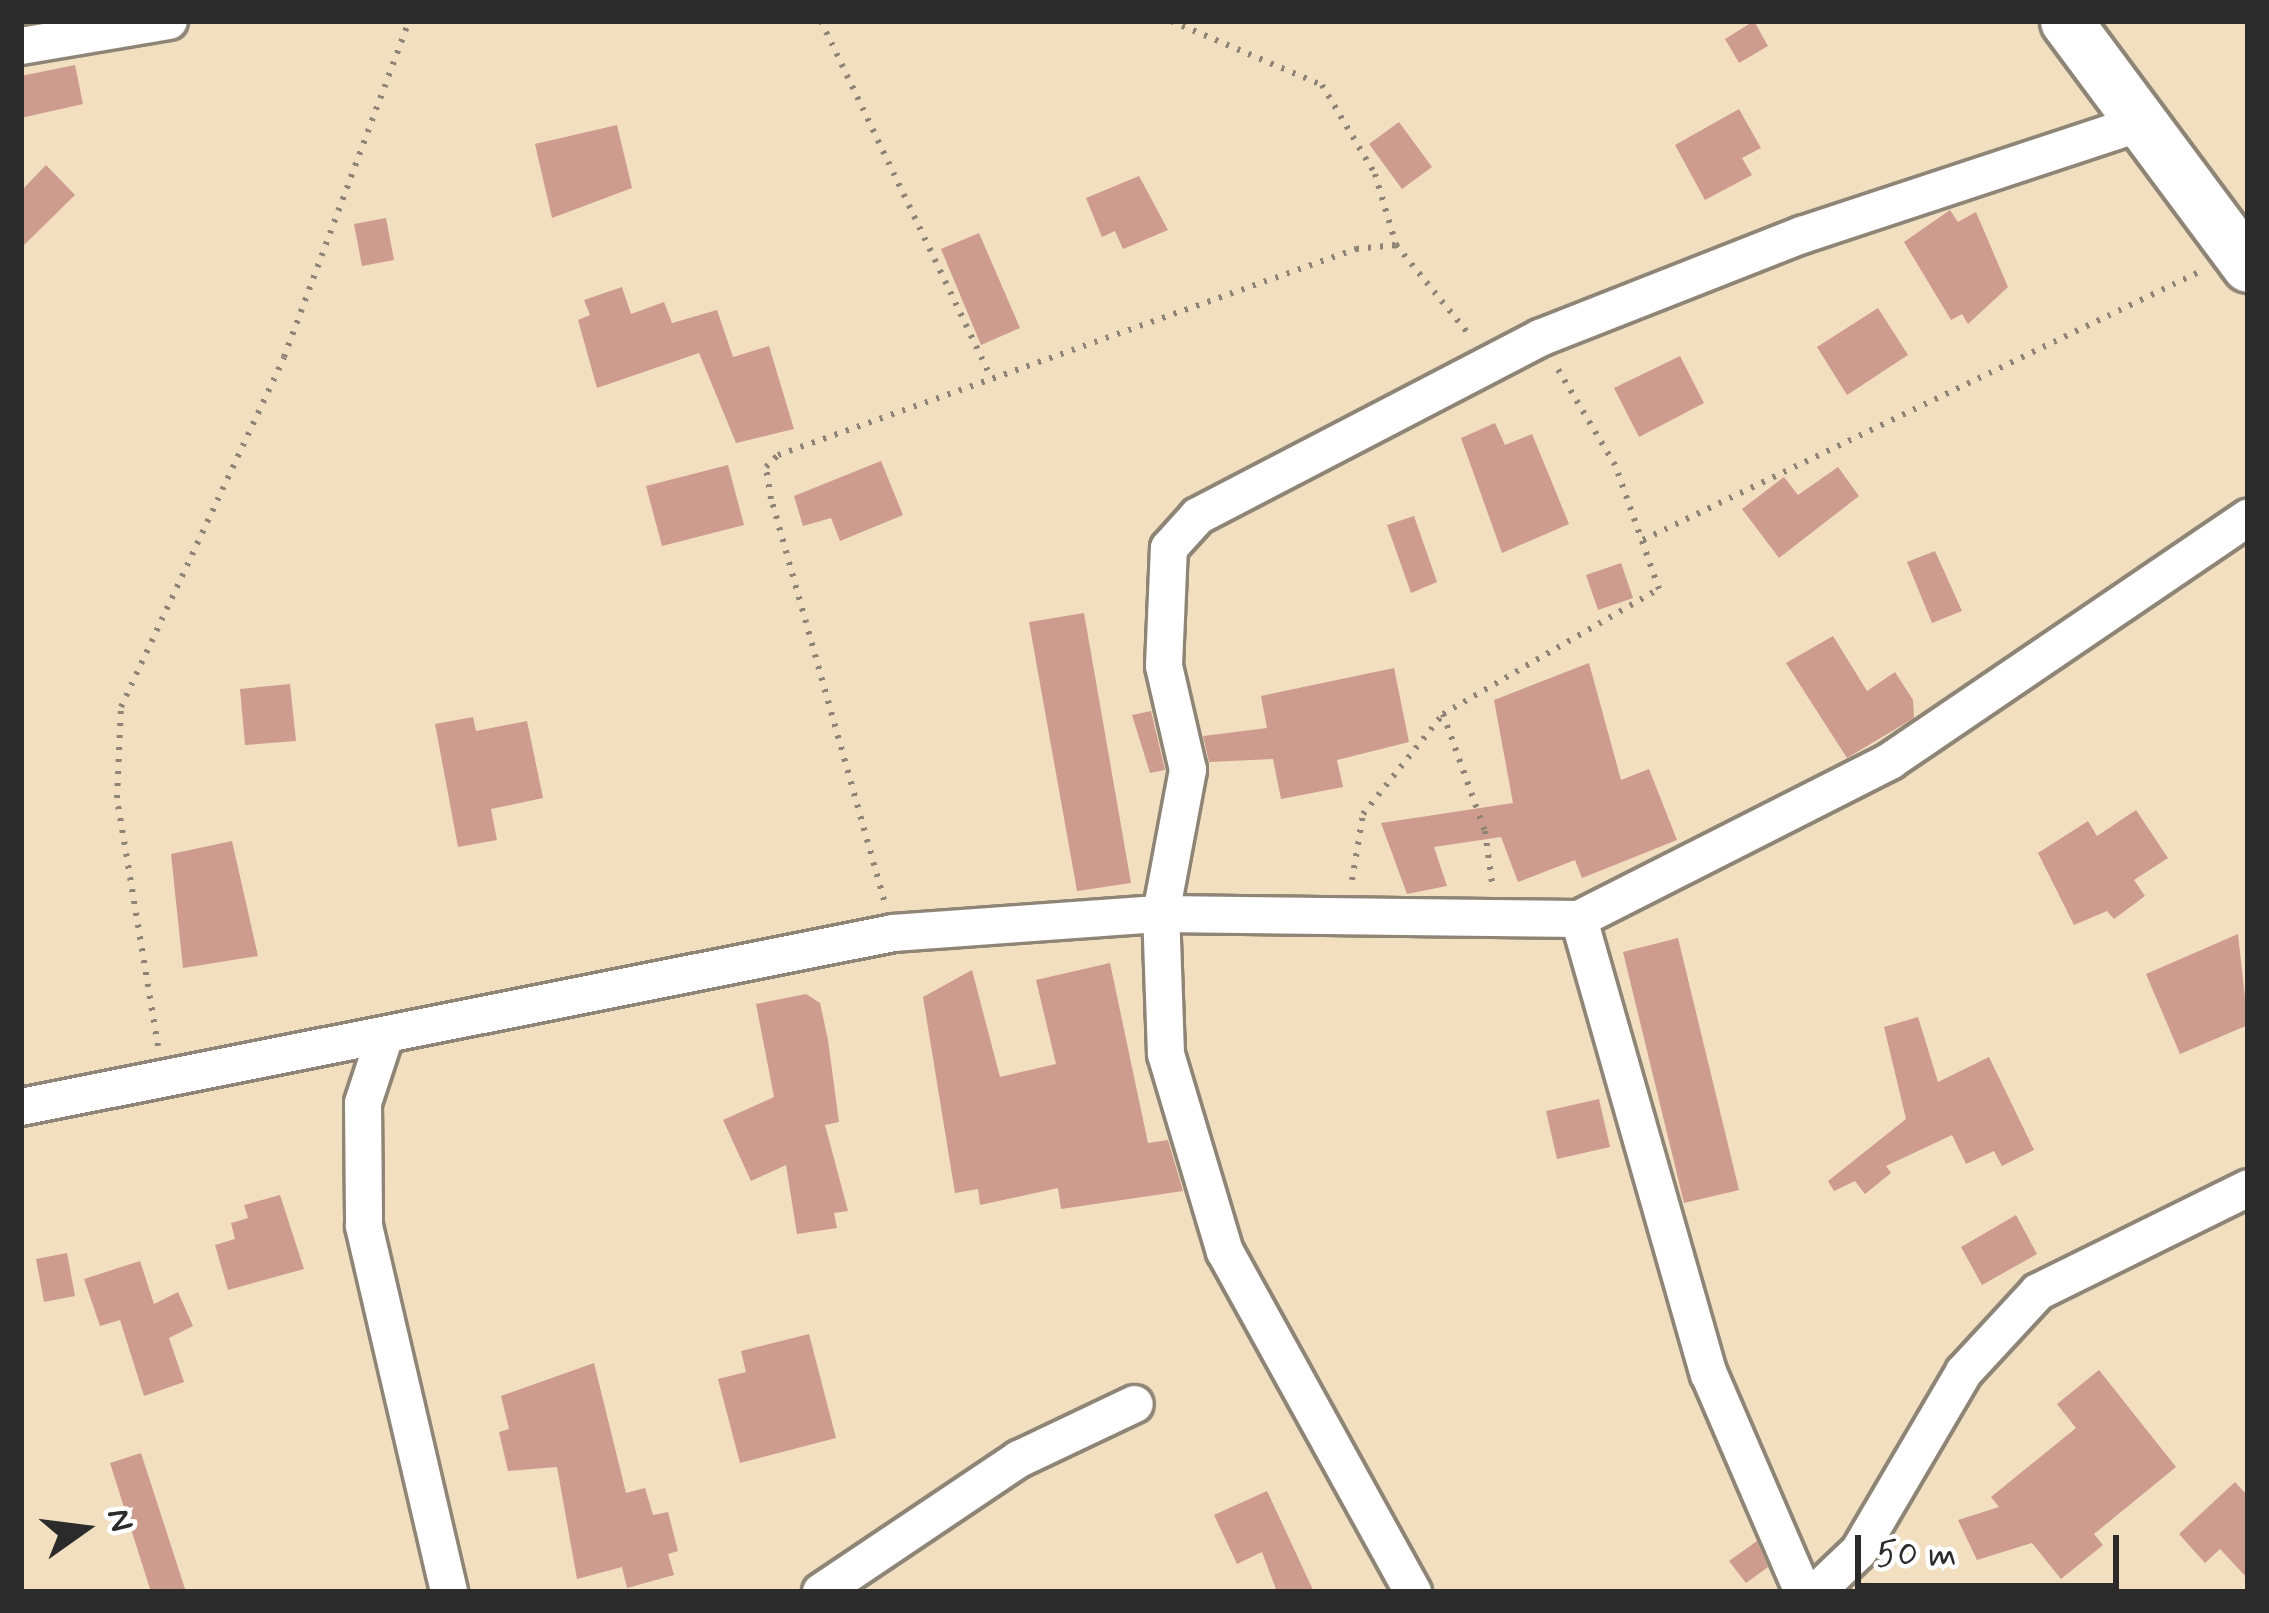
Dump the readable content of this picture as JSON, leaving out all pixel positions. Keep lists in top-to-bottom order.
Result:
{
  "scale_bar": "50 m",
  "north": "right"
}
